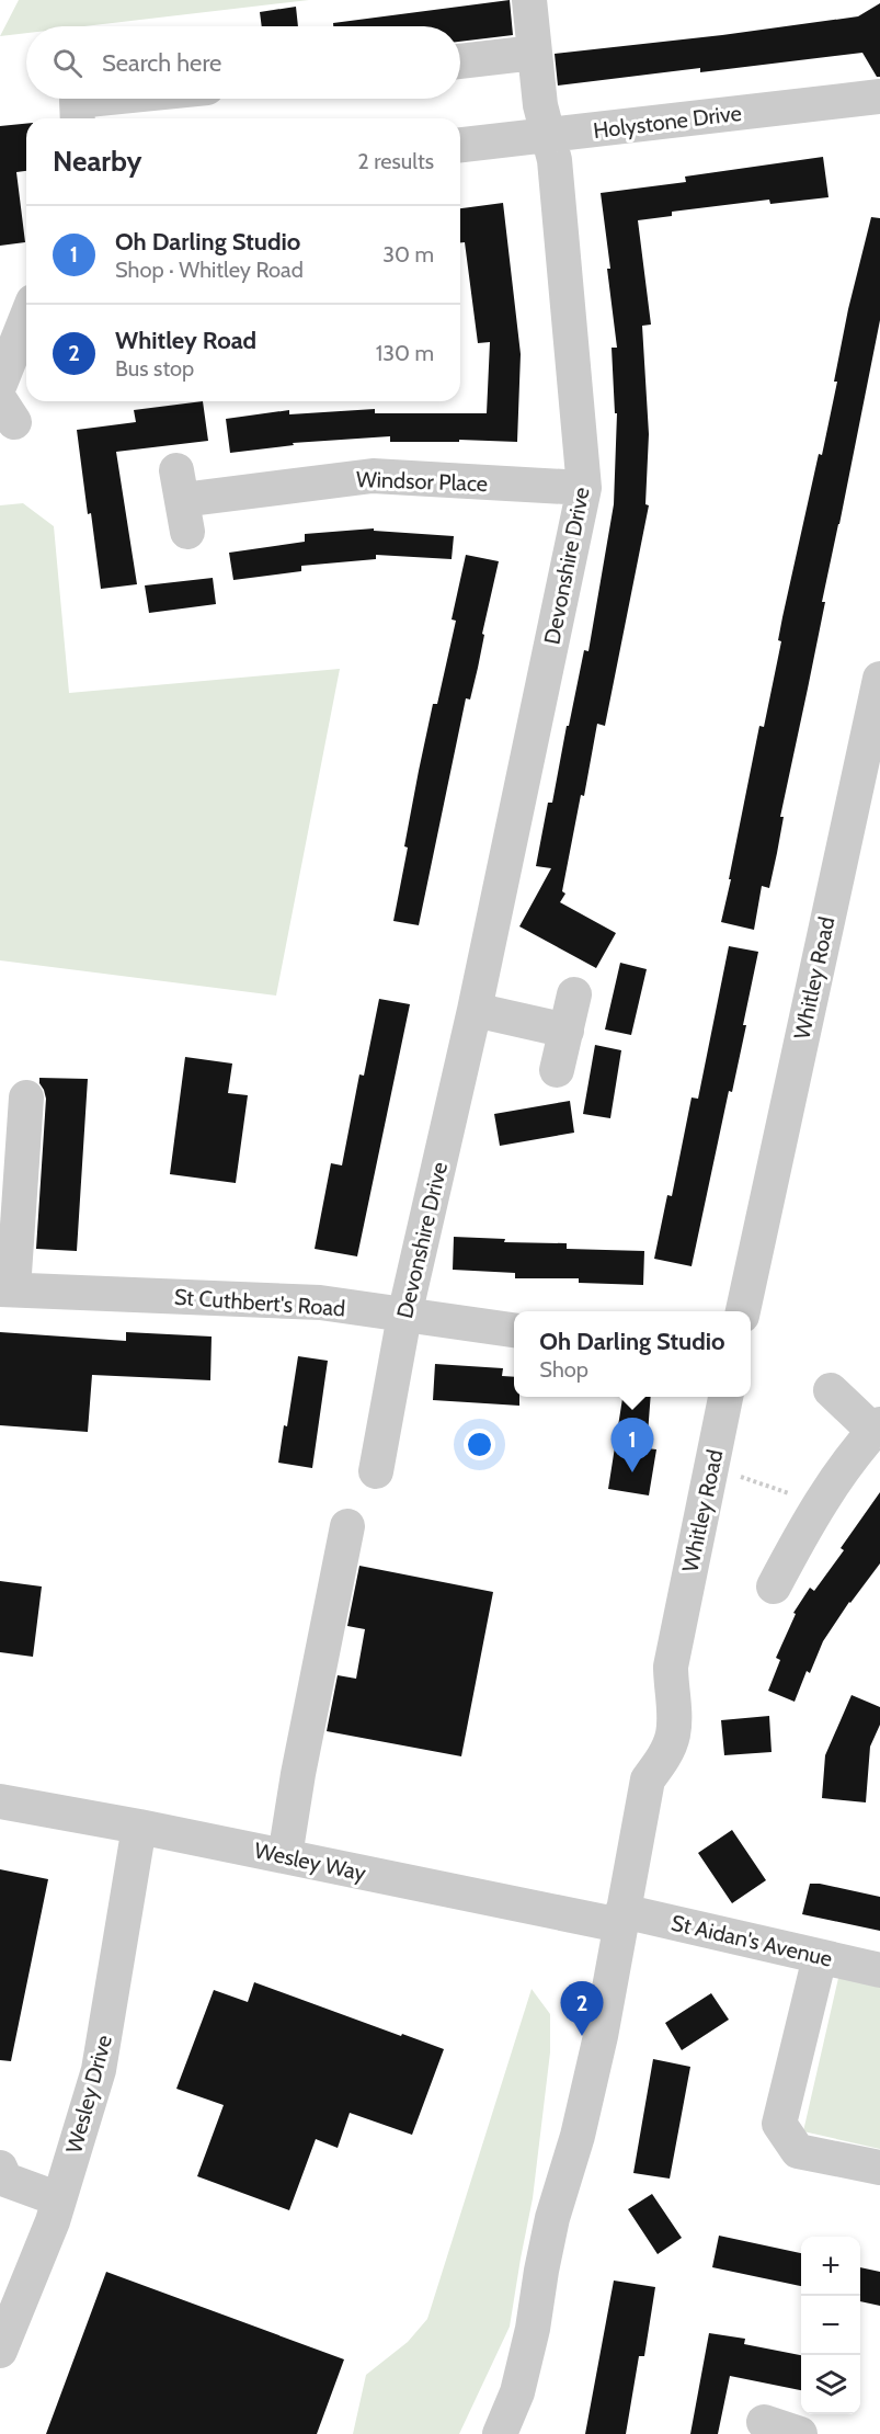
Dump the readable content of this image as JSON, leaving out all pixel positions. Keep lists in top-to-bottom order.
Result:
{
  "streets": {
    "street": [
      "Holystone Drive",
      "Windsor Place",
      "Devonshire Drive",
      "Whitley Road",
      "St Cuthbert's Road",
      "Wesley Way",
      "St Aidan's Avenue",
      "Wesley Drive"
    ]
  },
  "crossings": [
    ["Holystone Drive", "Devonshire Drive"],
    ["Windsor Place", "Devonshire Drive"],
    ["Devonshire Drive", "St Cuthbert's Road"],
    ["Whitley Road", "Wesley Way"],
    ["Whitley Road", "St Aidan's Avenue"],
    ["Wesley Way", "St Aidan's Avenue"],
    ["Wesley Way", "Wesley Drive"]
  ],
  "page": {
    "search": "Search here",
    "heading": ["Nearby", "2 results"],
    "list": [
      {
        "mark": "1",
        "name": "Oh Darling Studio",
        "note": "Shop · Whitley Road",
        "value": "30 m"
      },
      {
        "mark": "2",
        "name": "Whitley Road",
        "note": "Bus stop",
        "value": "130 m"
      }
    ],
    "popup": ["Oh Darling Studio", "Shop"],
    "pins": ["1", "2"],
    "map_buttons": ["+", "−"]
  }
}
